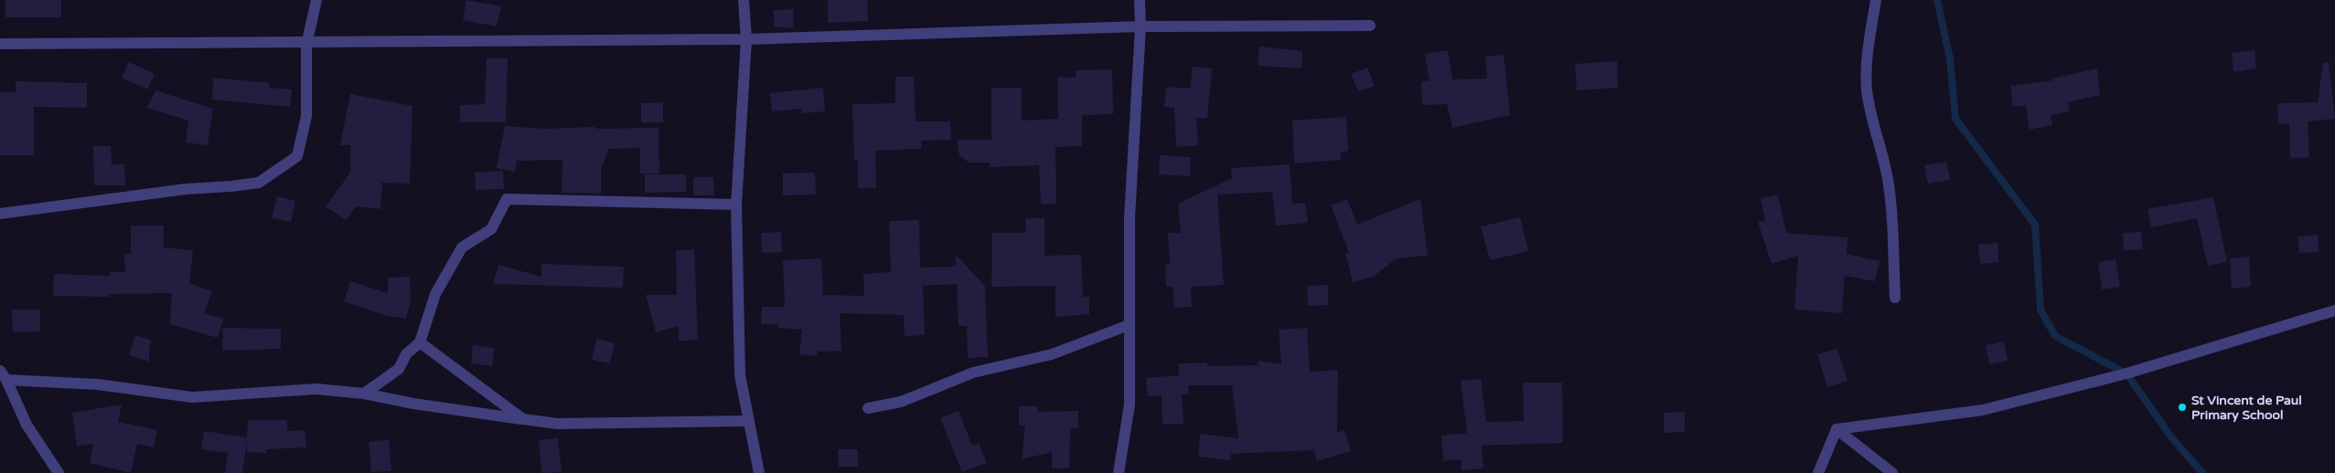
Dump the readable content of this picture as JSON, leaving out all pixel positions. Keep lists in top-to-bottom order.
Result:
{
  "places": ["St Vincent de Paul Primary School"]
}
